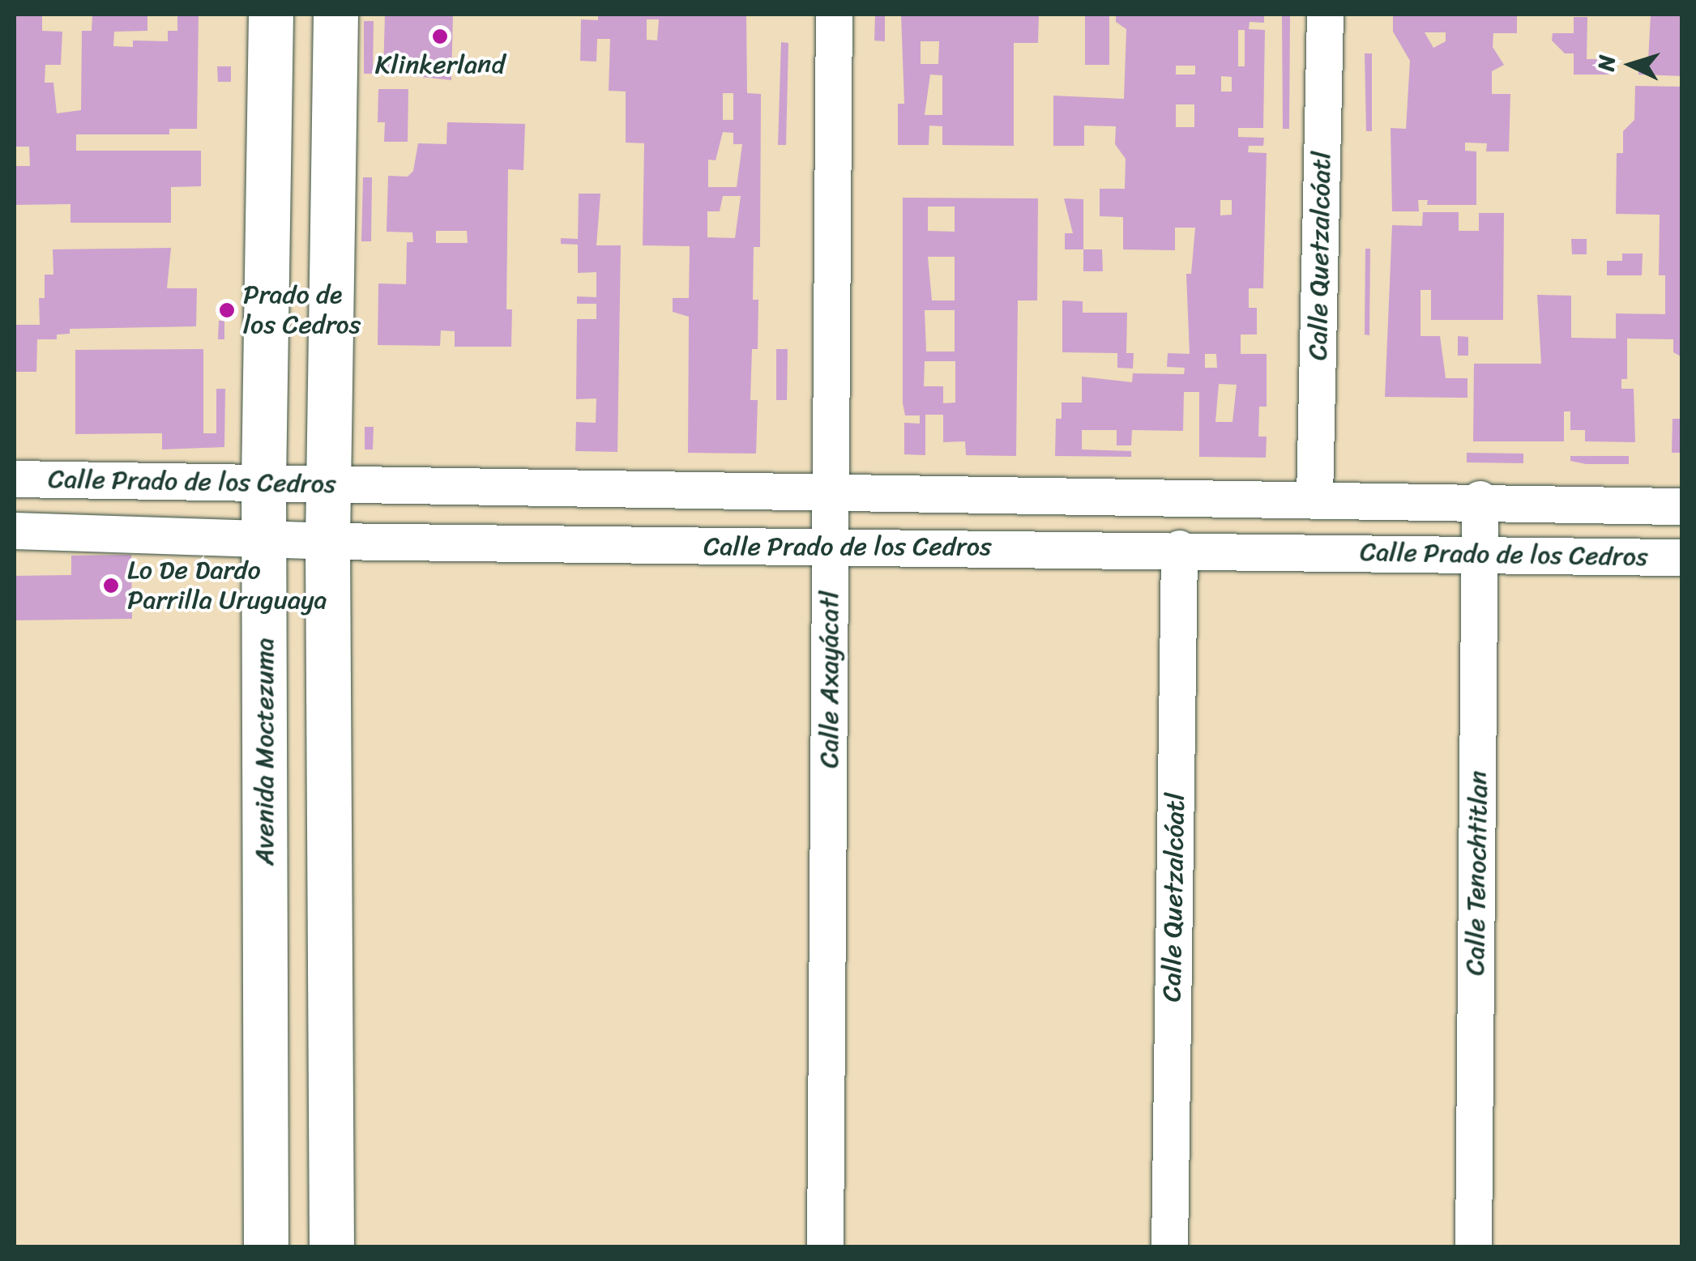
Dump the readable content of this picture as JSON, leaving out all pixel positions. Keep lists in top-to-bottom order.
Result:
{
  "streets": {
    "street": [
      "Calle Quetzalcóatl",
      "Calle Prado de los Cedros",
      "Calle Axayácatl",
      "Avenida Moctezuma",
      "Calle Tenochtitlan"
    ]
  },
  "crossings": [
    ["Calle Quetzalcóatl", "Calle Prado de los Cedros"],
    ["Calle Prado de los Cedros", "Calle Axayácatl"],
    ["Calle Prado de los Cedros", "Avenida Moctezuma"],
    ["Calle Prado de los Cedros", "Calle Tenochtitlan"]
  ],
  "places": ["Klinkerland", "Prado de los Cedros", "Lo De Dardo Parrilla Uruguaya"],
  "north": "left"
}
